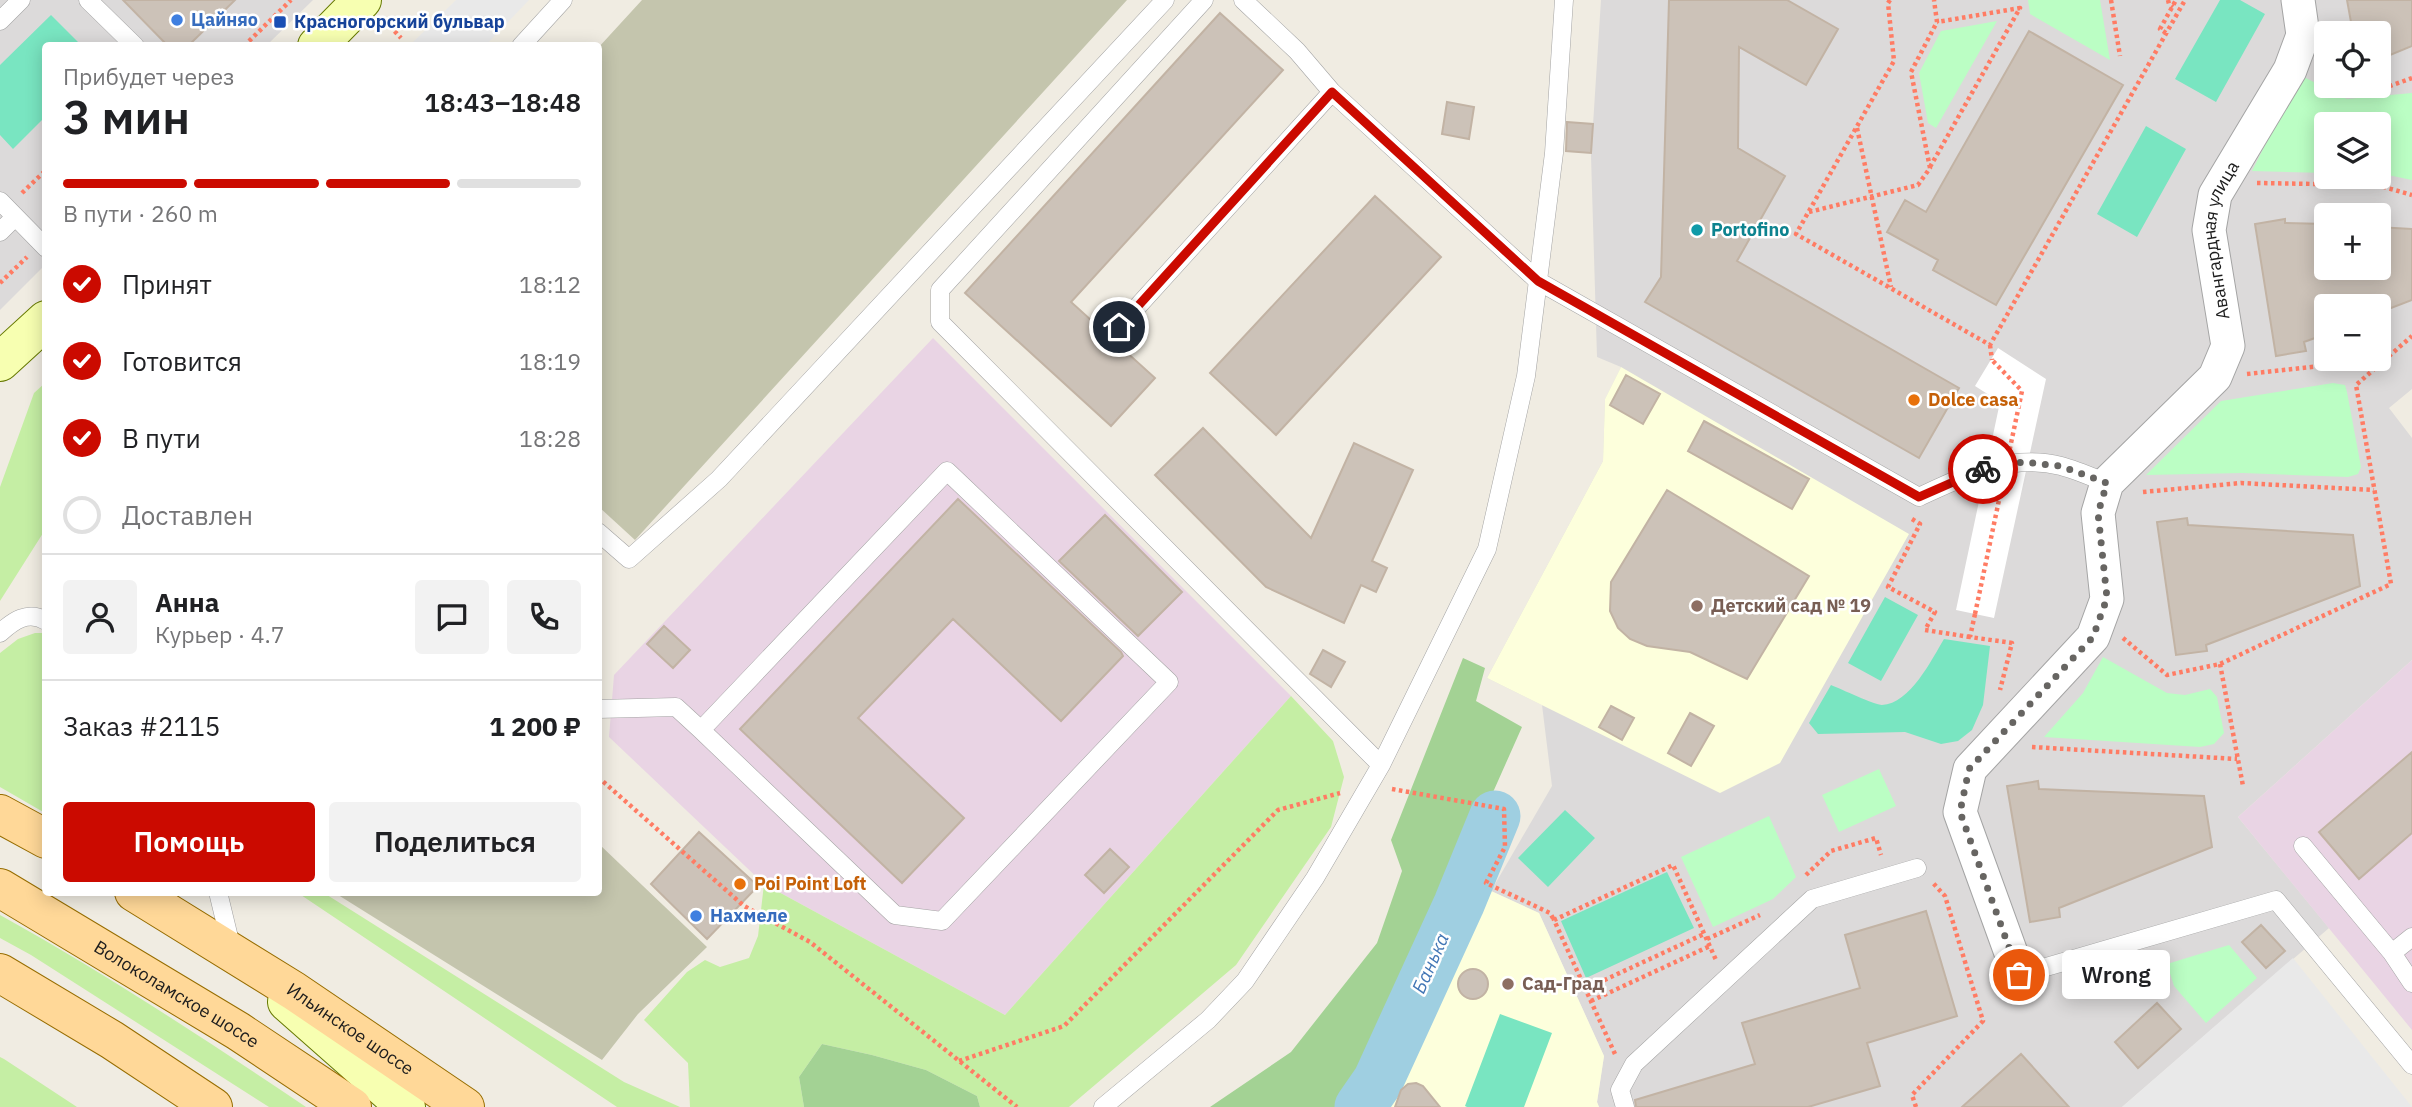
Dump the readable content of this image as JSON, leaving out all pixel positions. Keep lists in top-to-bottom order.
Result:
{
  "streets": {
    "main road": ["Волоколамское шоссе", "Ильинское шоссе"],
    "street": ["Авангардная улица"]
  },
  "water": ["Банька"],
  "places": {
    "other": [
      "Цайняо",
      "Portofino",
      "Dolce casa",
      "Детский сад № 19",
      "Poi Point Loft",
      "Нахмеле",
      "Wrong",
      "Сад-Град"
    ],
    "transit": ["Красногорский бульвар"]
  },
  "page": {
    "map_buttons": ["+", "−"],
    "heading": ["3 мин", "Прибудет через", "18:43–18:48"],
    "panel": [
      "Анна",
      "Курьер · 4.7",
      "Заказ #2115",
      "1 200 ₽"
    ],
    "bar": "В пути · 260 m",
    "list": [
      ["Принят", "18:12"],
      ["Готовится", "18:19"],
      ["В пути", "18:28"],
      "Доставлен"
    ],
    "buttons": ["Помощь", "Поделиться"],
    "bubble": "Wrong"
  }
}
